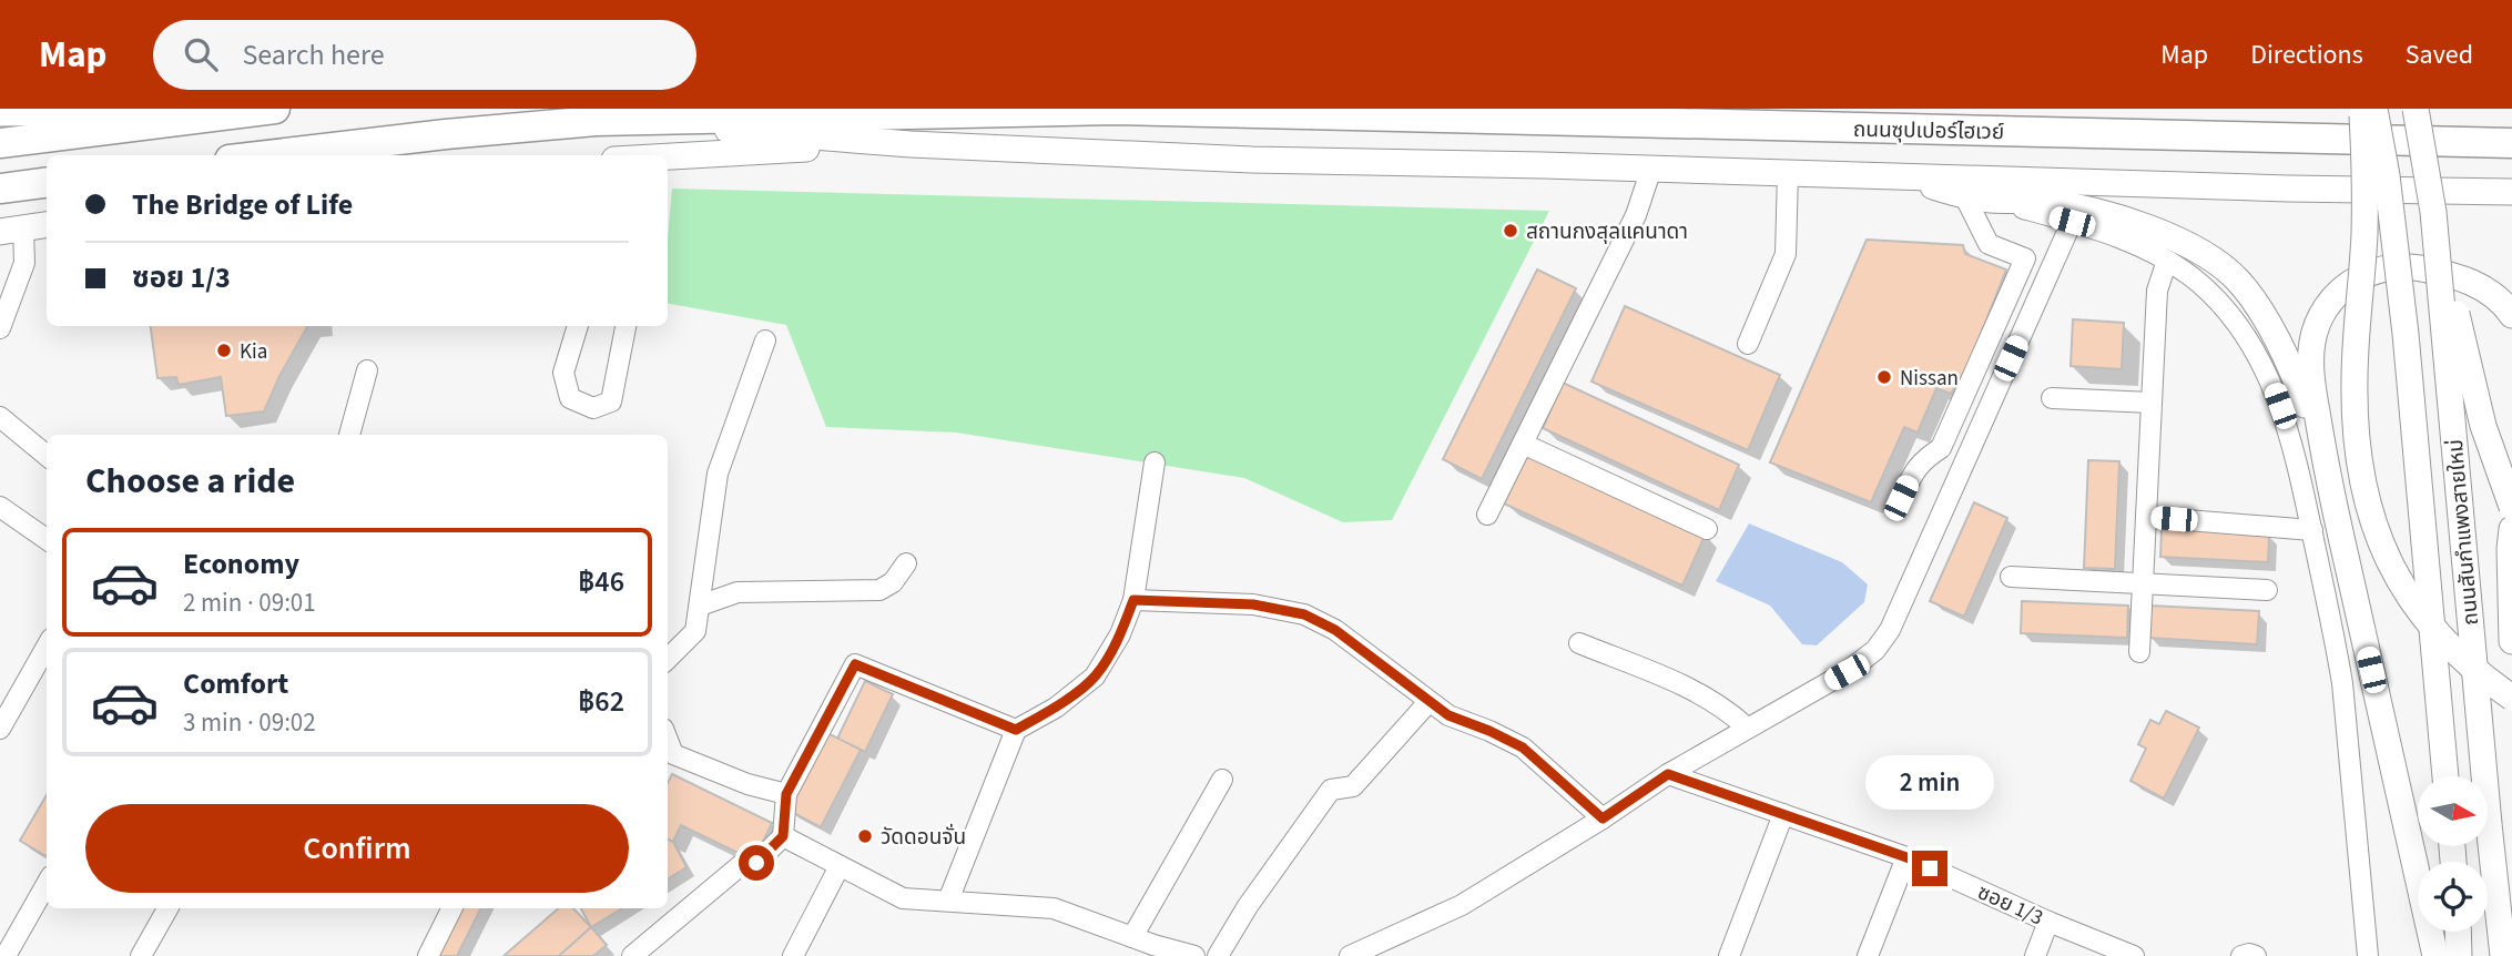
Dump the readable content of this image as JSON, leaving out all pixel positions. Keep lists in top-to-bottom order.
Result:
{
  "streets": {
    "highway": ["ถนนซุปเปอร์ไฮเวย์"],
    "main road": ["ถนนสันกำแพงสายใหม่"],
    "street": ["ซอย 1/3"]
  },
  "places": [
    "สถานกงสุลแคนาดา",
    "Kia",
    "Nissan",
    "วัดดอนจั่น"
  ],
  "north": "right",
  "page": {
    "header": "Map",
    "search": "Search here",
    "nav": ["Map", "Directions", "Saved"],
    "banner": ["The Bridge of Life", "ซอย 1/3"],
    "heading": "Choose a ride",
    "list": [
      {
        "name": "Economy",
        "note": "2 min · 09:01",
        "value": "฿46"
      },
      {
        "name": "Comfort",
        "note": "3 min · 09:02",
        "value": "฿62"
      }
    ],
    "bubble": "2 min",
    "buttons": "Confirm"
  }
}
